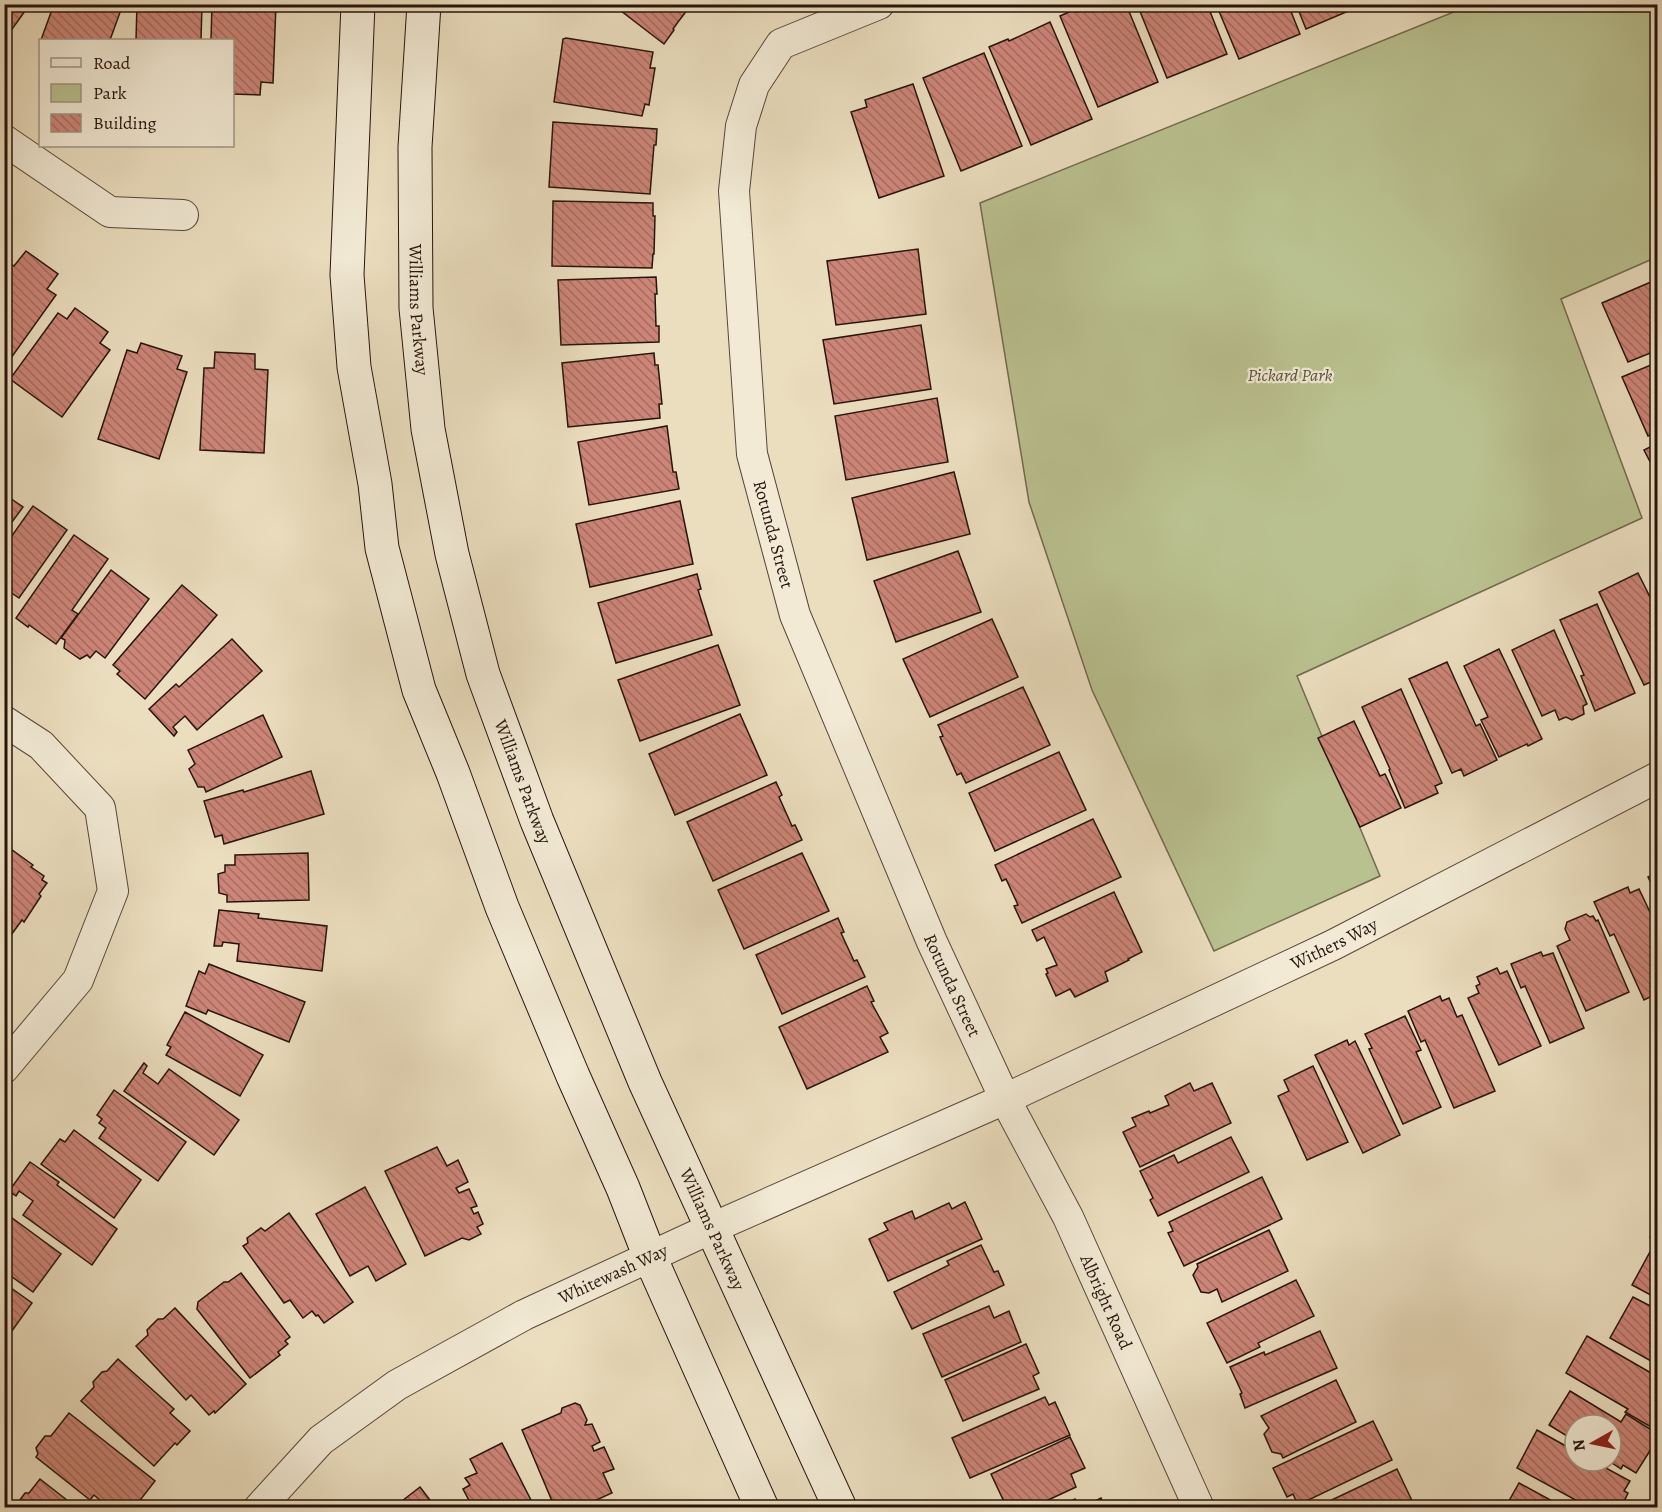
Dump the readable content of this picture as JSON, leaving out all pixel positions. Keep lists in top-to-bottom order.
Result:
{
  "streets": {
    "main road": ["Williams Parkway"],
    "street": [
      "Rotunda Street",
      "Withers Way",
      "Whitewash Way",
      "Albright Road"
    ]
  },
  "crossings": [
    ["Williams Parkway", "Whitewash Way"],
    ["Rotunda Street", "Withers Way"],
    ["Rotunda Street", "Whitewash Way"],
    ["Rotunda Street", "Albright Road"],
    ["Withers Way", "Whitewash Way"],
    ["Withers Way", "Albright Road"],
    ["Whitewash Way", "Albright Road"]
  ],
  "parks": ["Pickard Park"],
  "legend": ["Road", "Park", "Building"],
  "north": "left"
}
